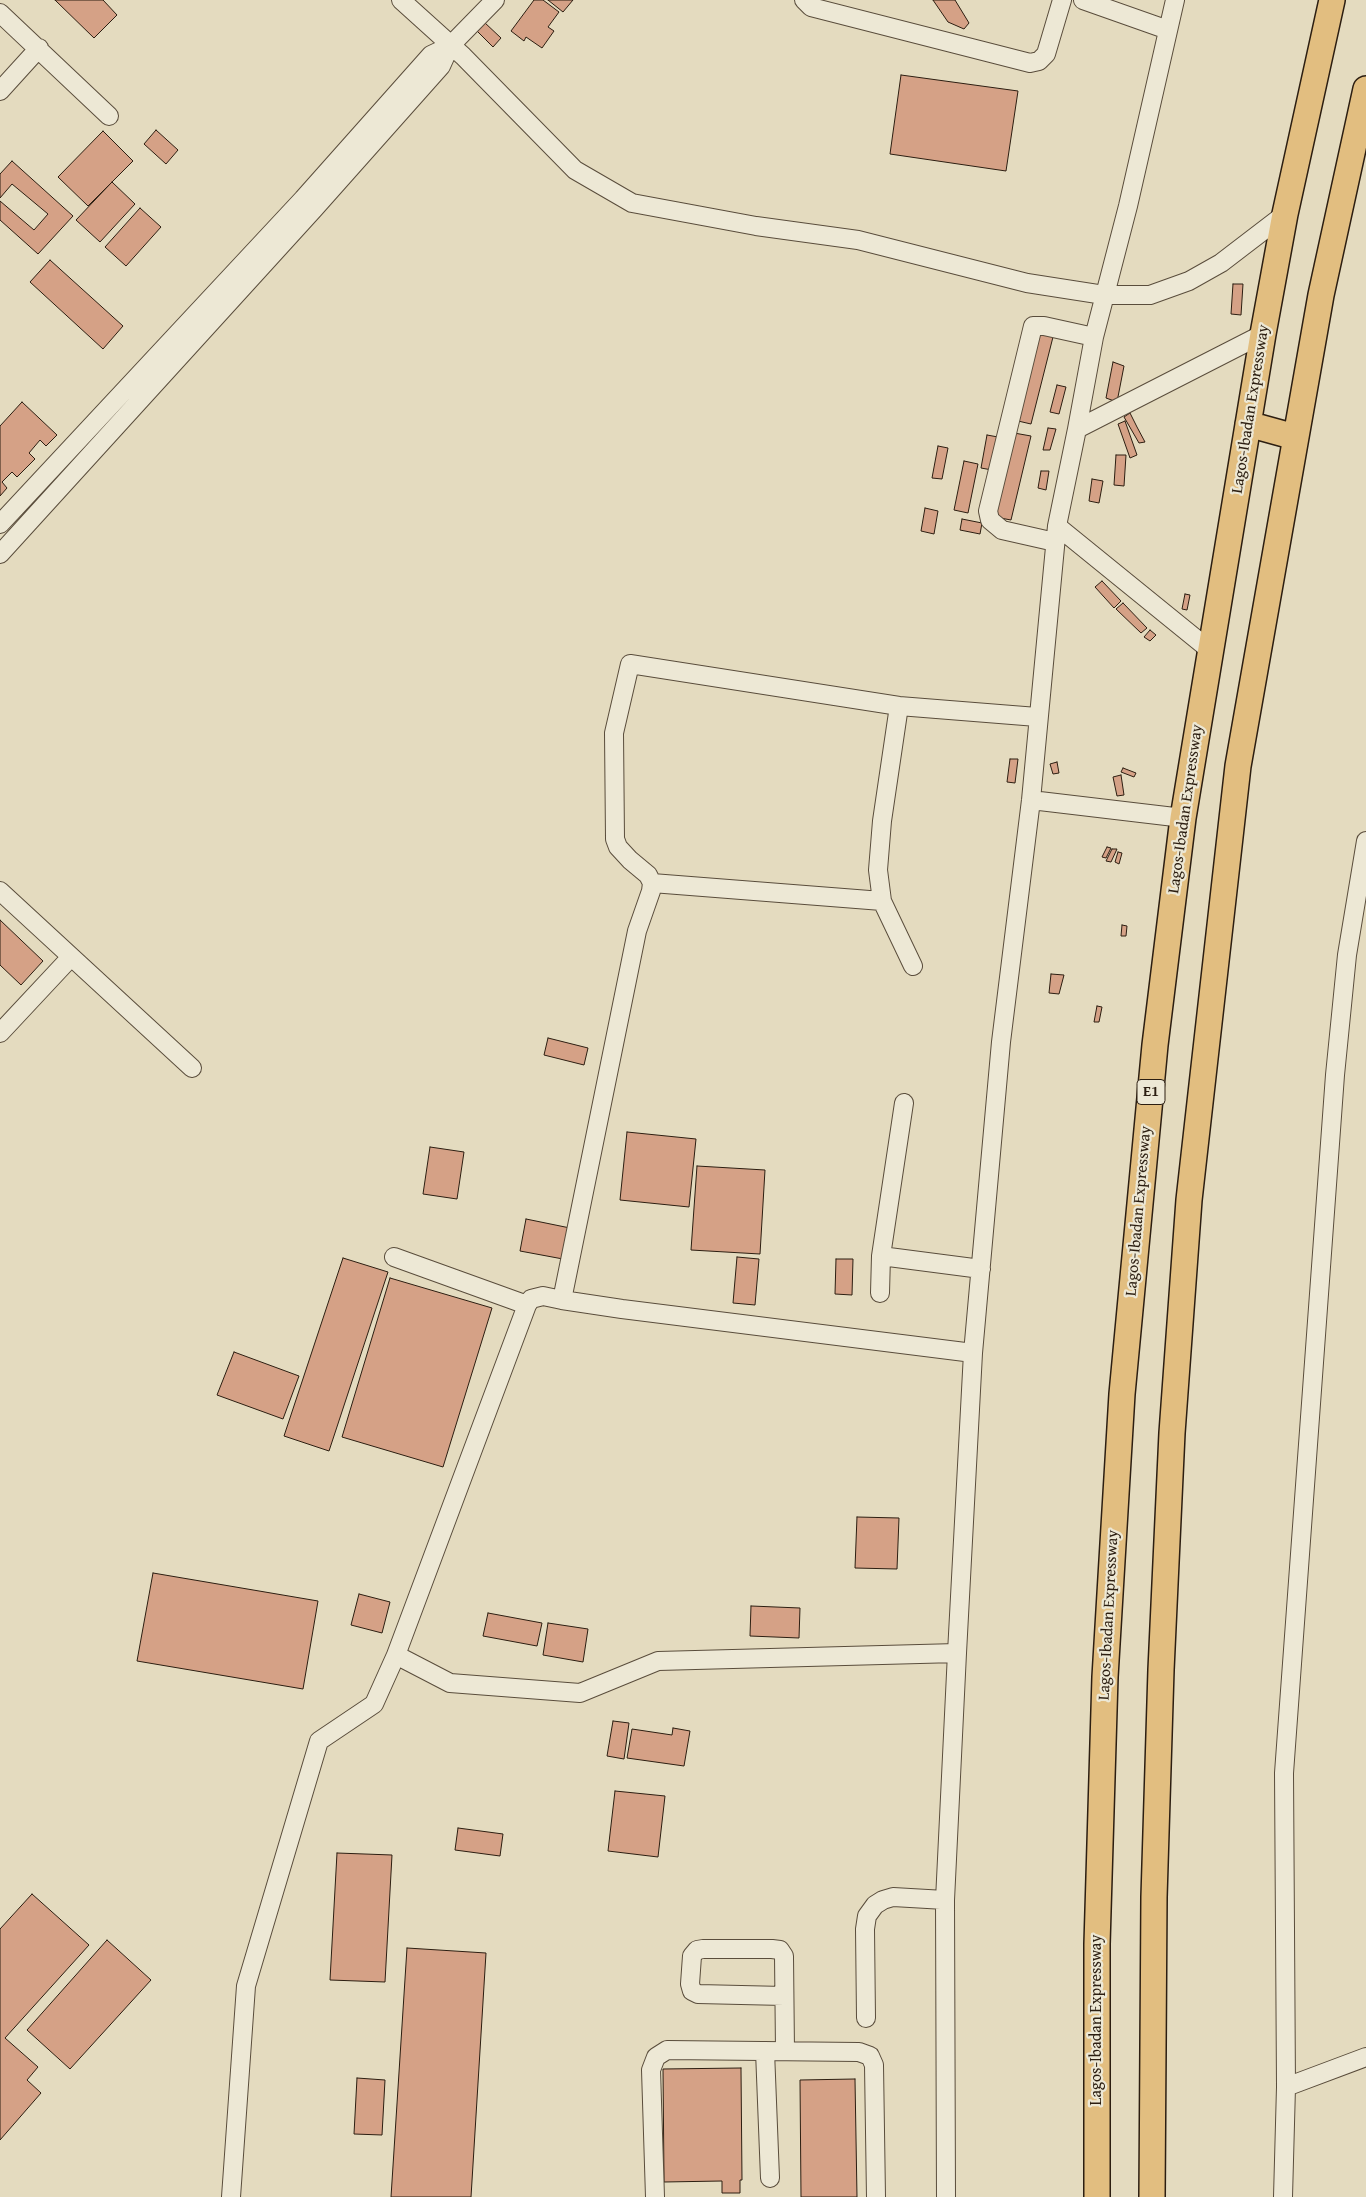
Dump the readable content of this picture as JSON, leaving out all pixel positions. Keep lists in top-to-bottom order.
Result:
{
  "streets": {
    "highway": ["Lagos-Ibadan Expressway", "E1"]
  }
}
